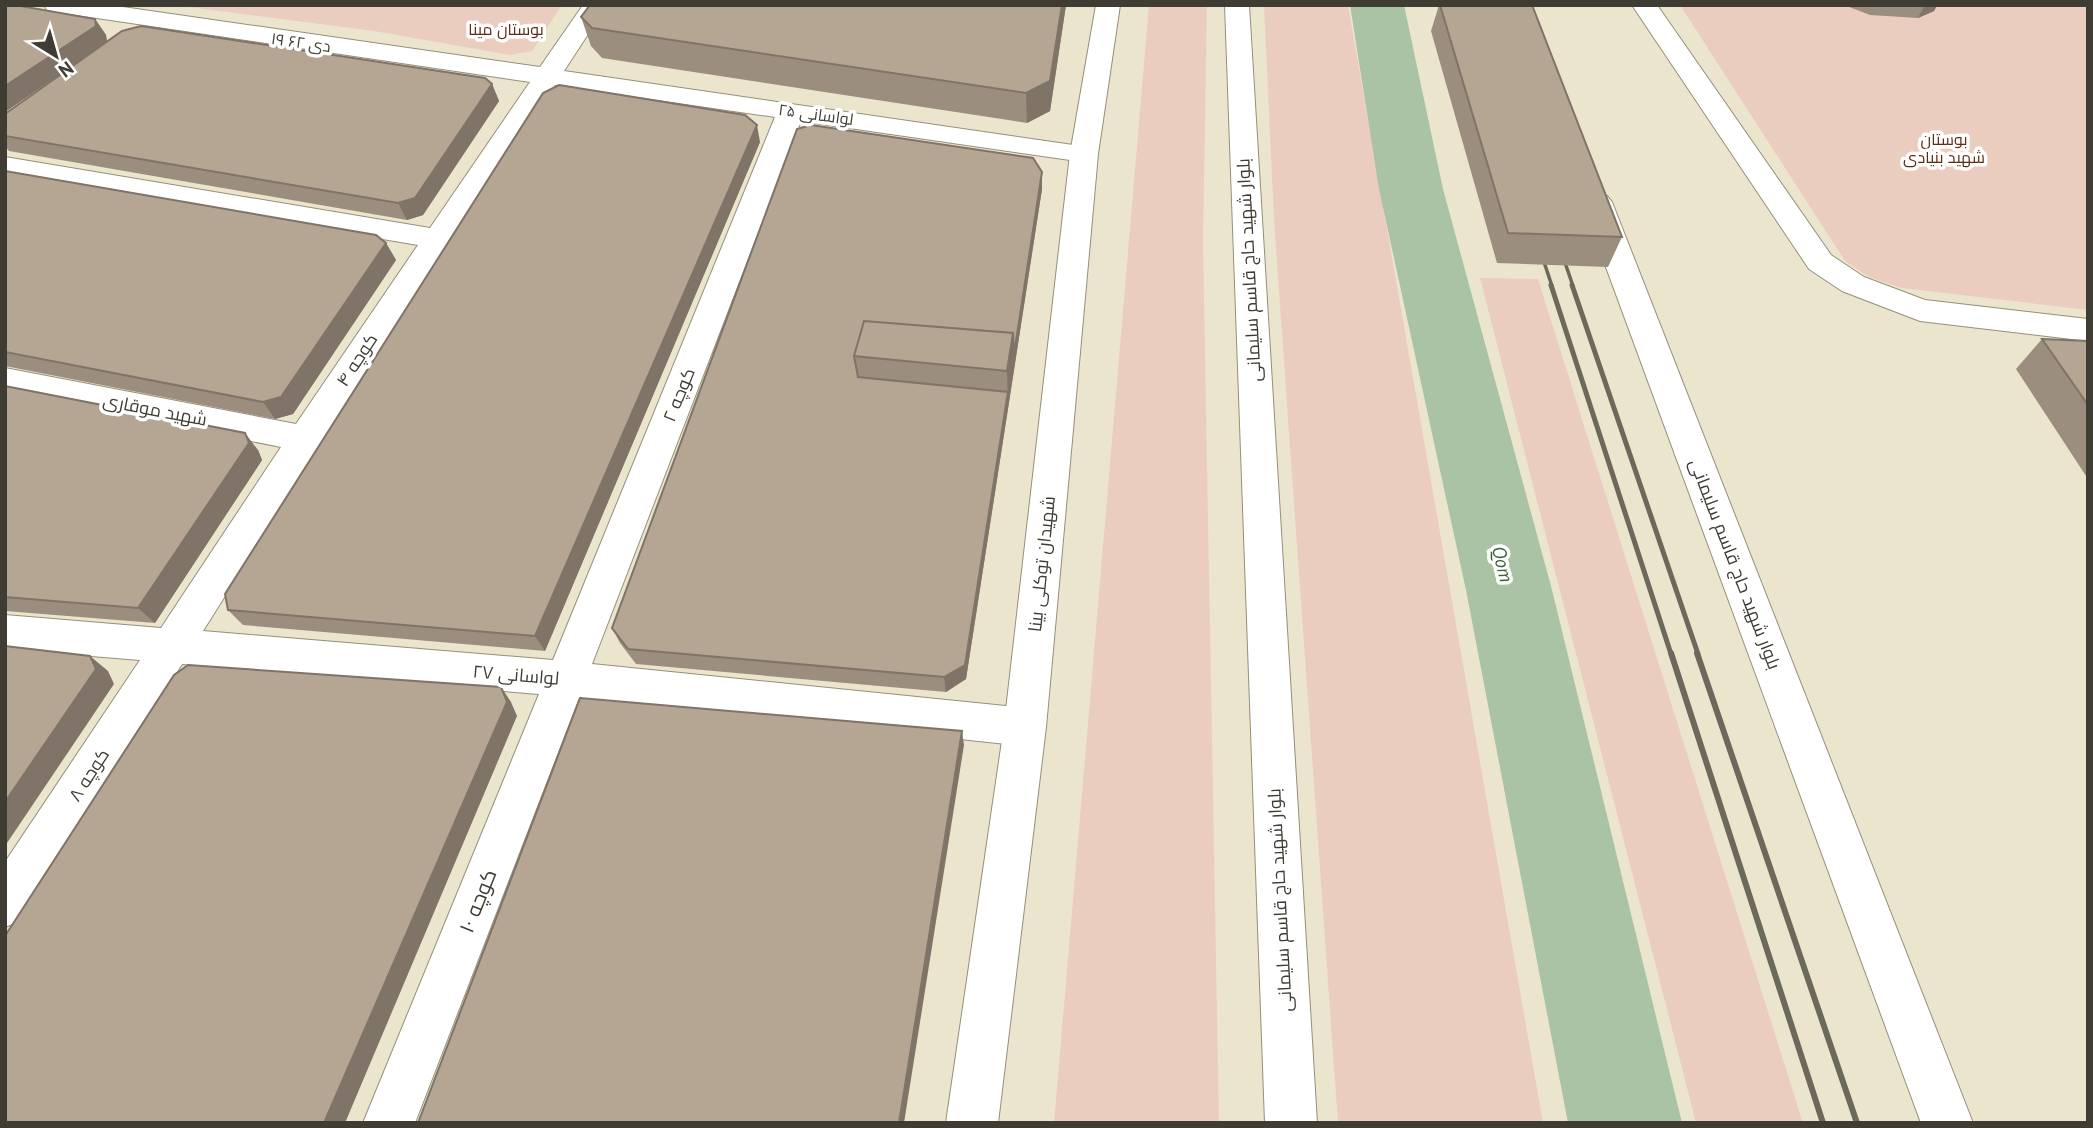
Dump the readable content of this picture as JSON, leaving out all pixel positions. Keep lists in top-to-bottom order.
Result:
{
  "streets": {
    "street": [
      "۱۹ دی ۶۲",
      "لواسانی ۲۵",
      "بلوار شهید حاج قاسم سلیمانی",
      "کوچه ۴",
      "کوچه ۲",
      "شهید موقاری",
      "شهیدان توکلی بینا",
      "لواسانی ۲۷",
      "کوچه ۸",
      "کوچه ۱۰"
    ]
  },
  "crossings": [
    ["۱۹ دی ۶۲", "لواسانی ۲۵"],
    ["۱۹ دی ۶۲", "کوچه ۴"],
    ["لواسانی ۲۵", "کوچه ۴"],
    ["لواسانی ۲۵", "کوچه ۲"],
    ["لواسانی ۲۵", "شهیدان توکلی بینا"],
    ["کوچه ۴", "شهید موقاری"],
    ["کوچه ۴", "لواسانی ۲۷"],
    ["کوچه ۴", "کوچه ۸"],
    ["کوچه ۲", "لواسانی ۲۷"],
    ["کوچه ۲", "کوچه ۱۰"],
    ["شهیدان توکلی بینا", "لواسانی ۲۷"],
    ["لواسانی ۲۷", "کوچه ۸"],
    ["لواسانی ۲۷", "کوچه ۱۰"]
  ],
  "water": ["Qom"],
  "parks": ["بوستان مینا", "بوستان شهید بنیادی"],
  "north": "bottom right"
}
